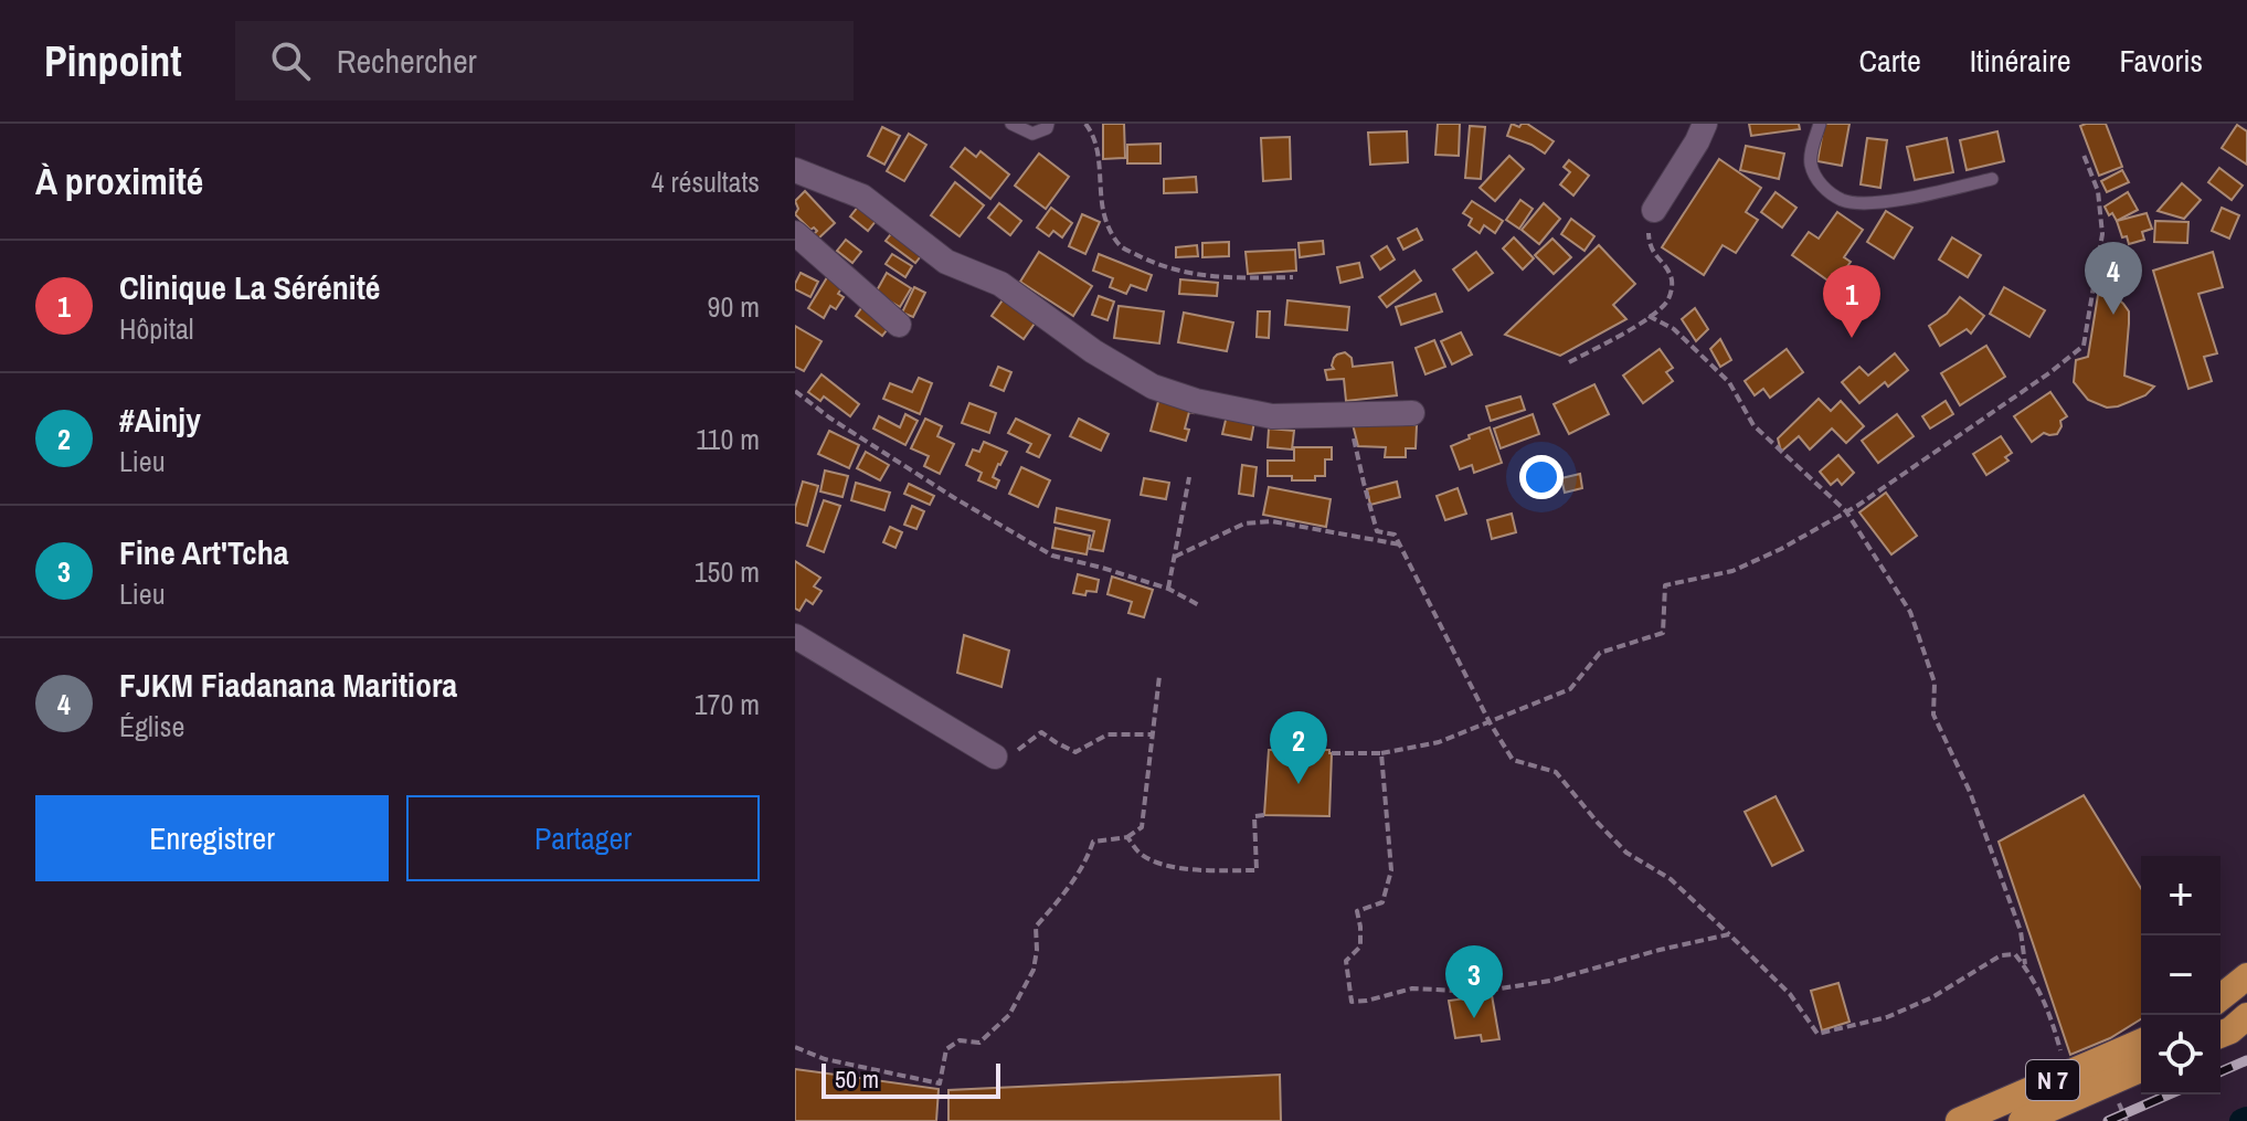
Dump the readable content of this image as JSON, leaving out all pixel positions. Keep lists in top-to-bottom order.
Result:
{
  "streets": {
    "main road": ["N 7"]
  },
  "scale_bar": "50 m",
  "page": {
    "header": "Pinpoint",
    "search": "Rechercher",
    "nav": ["Carte", "Itinéraire", "Favoris"],
    "heading": ["À proximité", "4 résultats"],
    "list": [
      {
        "mark": "1",
        "name": "Clinique La Sérénité",
        "note": "Hôpital",
        "value": "90 m"
      },
      {
        "mark": "2",
        "name": "#Ainjy",
        "note": "Lieu",
        "value": "110 m"
      },
      {
        "mark": "3",
        "name": "Fine Art'Tcha",
        "note": "Lieu",
        "value": "150 m"
      },
      {
        "mark": "4",
        "name": "FJKM Fiadanana Maritiora",
        "note": "Église",
        "value": "170 m"
      }
    ],
    "pins": [
      "4",
      "1",
      "2",
      "3"
    ],
    "buttons": ["Enregistrer", "Partager"],
    "map_buttons": ["+", "−"],
    "scale": "50 m"
  }
}
